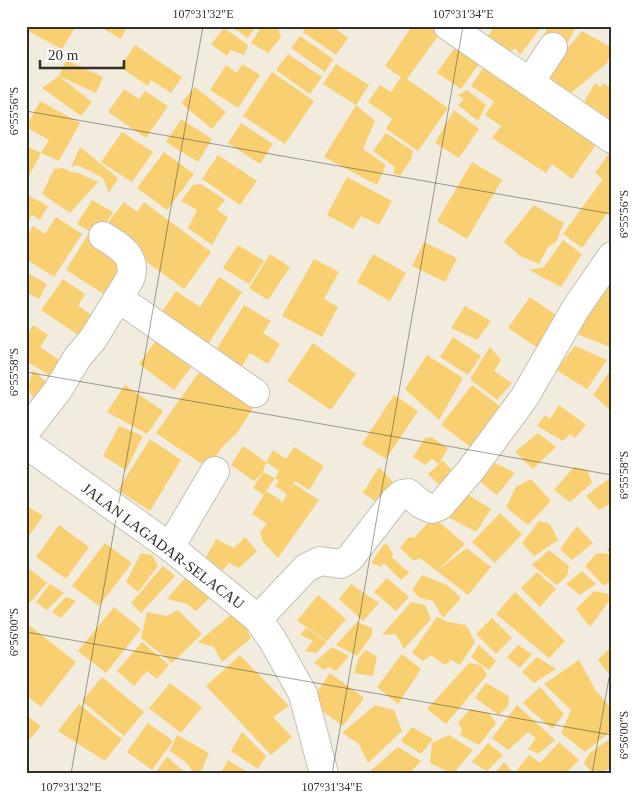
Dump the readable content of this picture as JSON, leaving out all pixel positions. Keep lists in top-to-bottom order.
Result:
{
  "streets": {
    "street": ["JALAN LAGADAR-SELACAU"]
  },
  "scale_bar": "20 m",
  "coordinates": [
    "107°31'32\"E",
    "107°31'34\"E",
    "6°55'56\"S",
    "6°55'58\"S",
    "6°56'00\"S"
  ]
}
